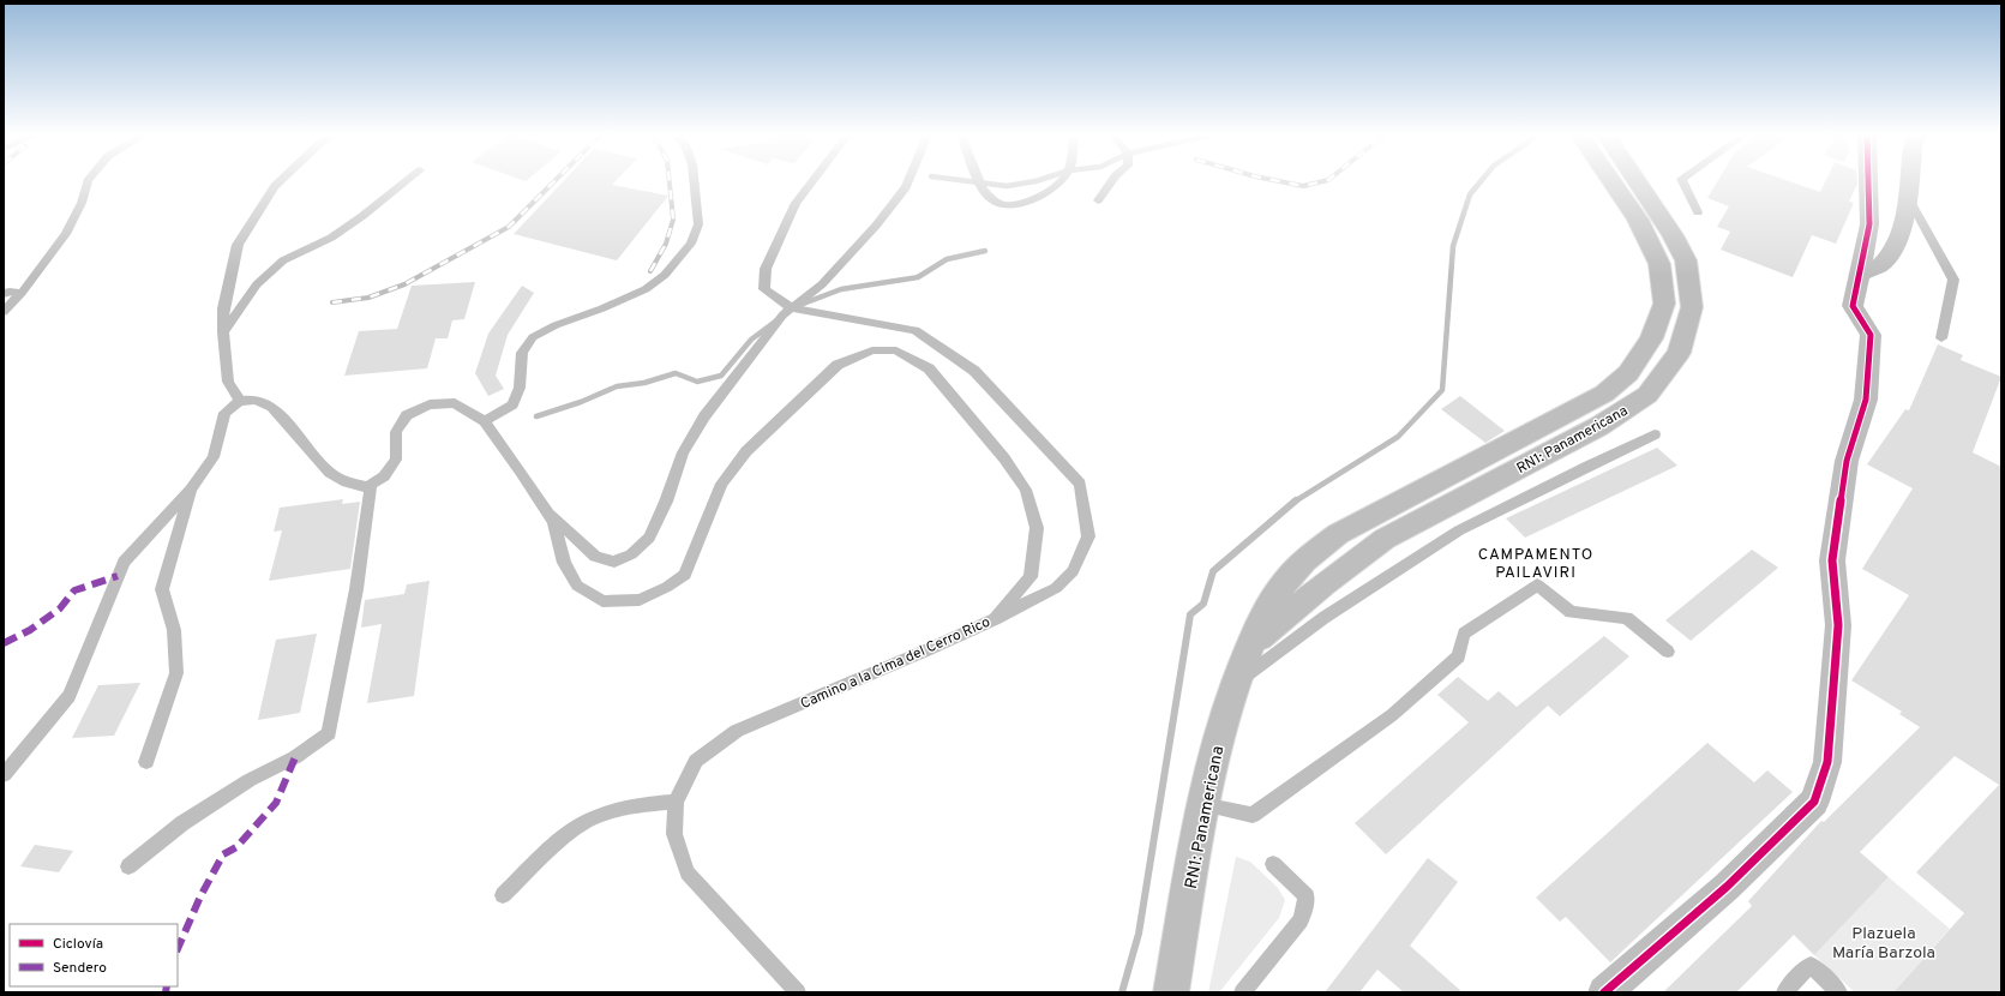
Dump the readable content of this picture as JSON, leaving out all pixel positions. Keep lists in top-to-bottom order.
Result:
{
  "streets": {
    "highway": ["RN1: Panamericana"],
    "lane": ["Camino a la Cima del Cerro Rico"]
  },
  "districts": ["CAMPAMENTO PAILAVIRI"],
  "parks": ["Plazuela María Barzola"],
  "legend": ["Ciclovía", "Sendero"]
}
